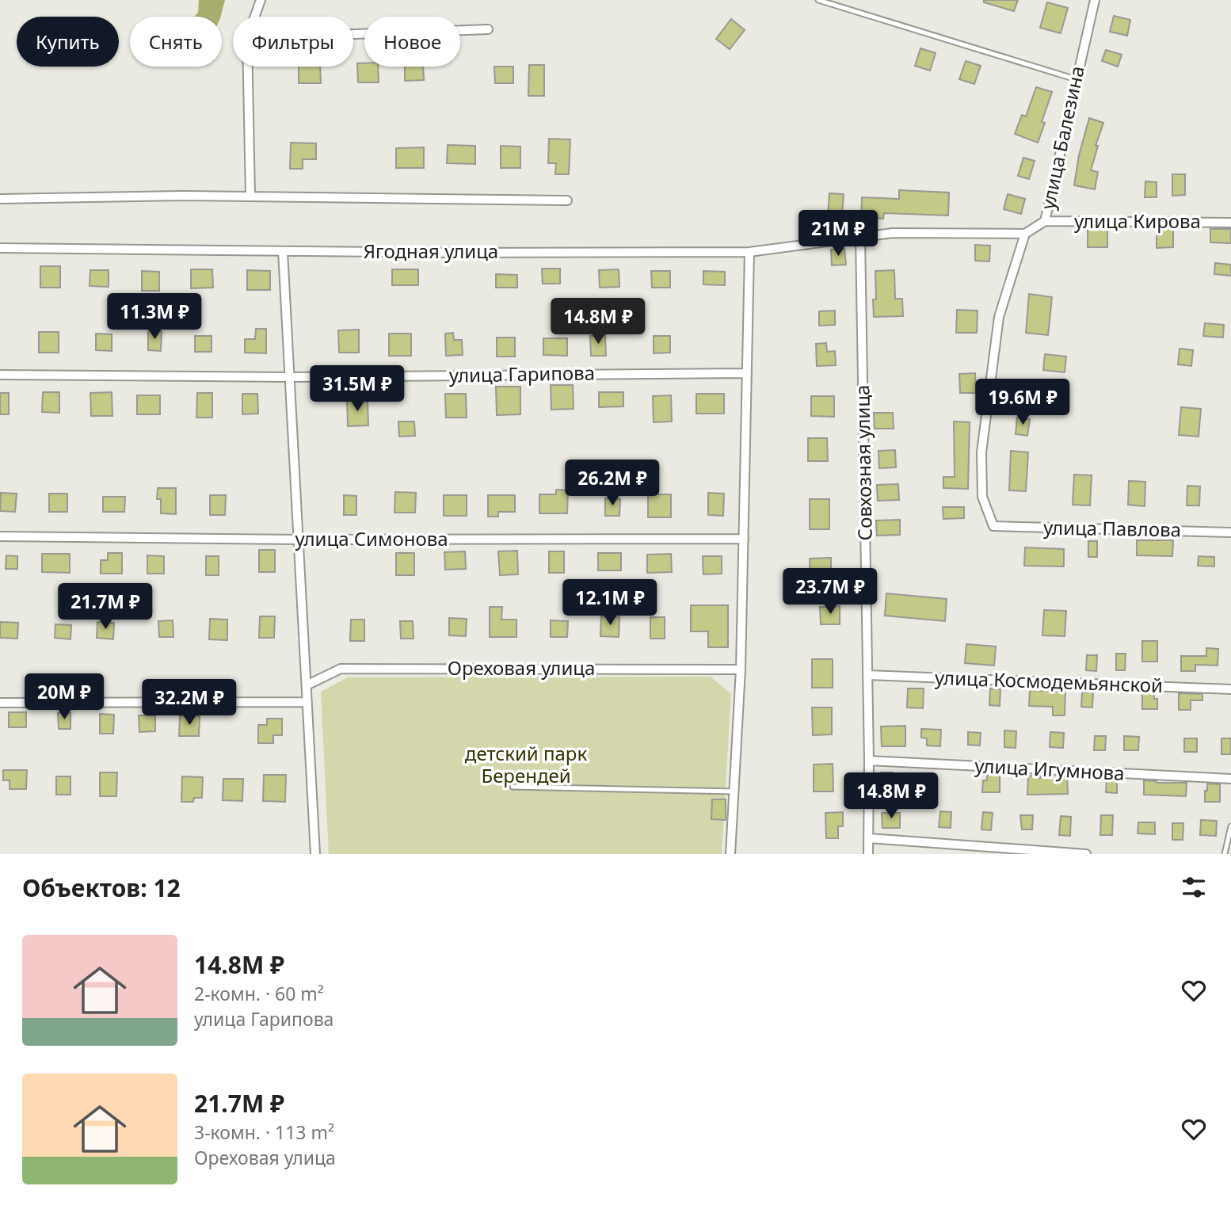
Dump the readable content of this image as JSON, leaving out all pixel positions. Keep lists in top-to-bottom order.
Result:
{
  "streets": {
    "street": [
      "улица Балезина",
      "улица Кирова",
      "Ягодная улица",
      "улица Гарипова",
      "Совхозная улица",
      "улица Павлова",
      "улица Симонова",
      "Ореховая улица",
      "улица Космодемьянской",
      "улица Игумнова"
    ]
  },
  "crossings": [
    ["улица Балезина", "улица Кирова"],
    ["улица Балезина", "улица Павлова"],
    ["Ягодная улица", "Совхозная улица"],
    ["Совхозная улица", "улица Космодемьянской"],
    ["Совхозная улица", "улица Игумнова"]
  ],
  "parks": ["детский парк Берендей"],
  "page": {
    "chip": [
      "Купить",
      "Снять",
      "Фильтры",
      "Новое"
    ],
    "price": [
      "21M ₽",
      "11.3M ₽",
      "14.8M ₽",
      "31.5M ₽",
      "19.6M ₽",
      "26.2M ₽",
      "23.7M ₽",
      "12.1M ₽",
      "21.7M ₽",
      "20M ₽",
      "32.2M ₽",
      "14.8M ₽"
    ],
    "heading": "Объектов: 12",
    "list": [
      {
        "name": "14.8M ₽",
        "note": "2-комн. · 60 m² · улица Гарипова"
      },
      {
        "name": "21.7M ₽",
        "note": "3-комн. · 113 m² · Ореховая улица"
      }
    ]
  }
}
